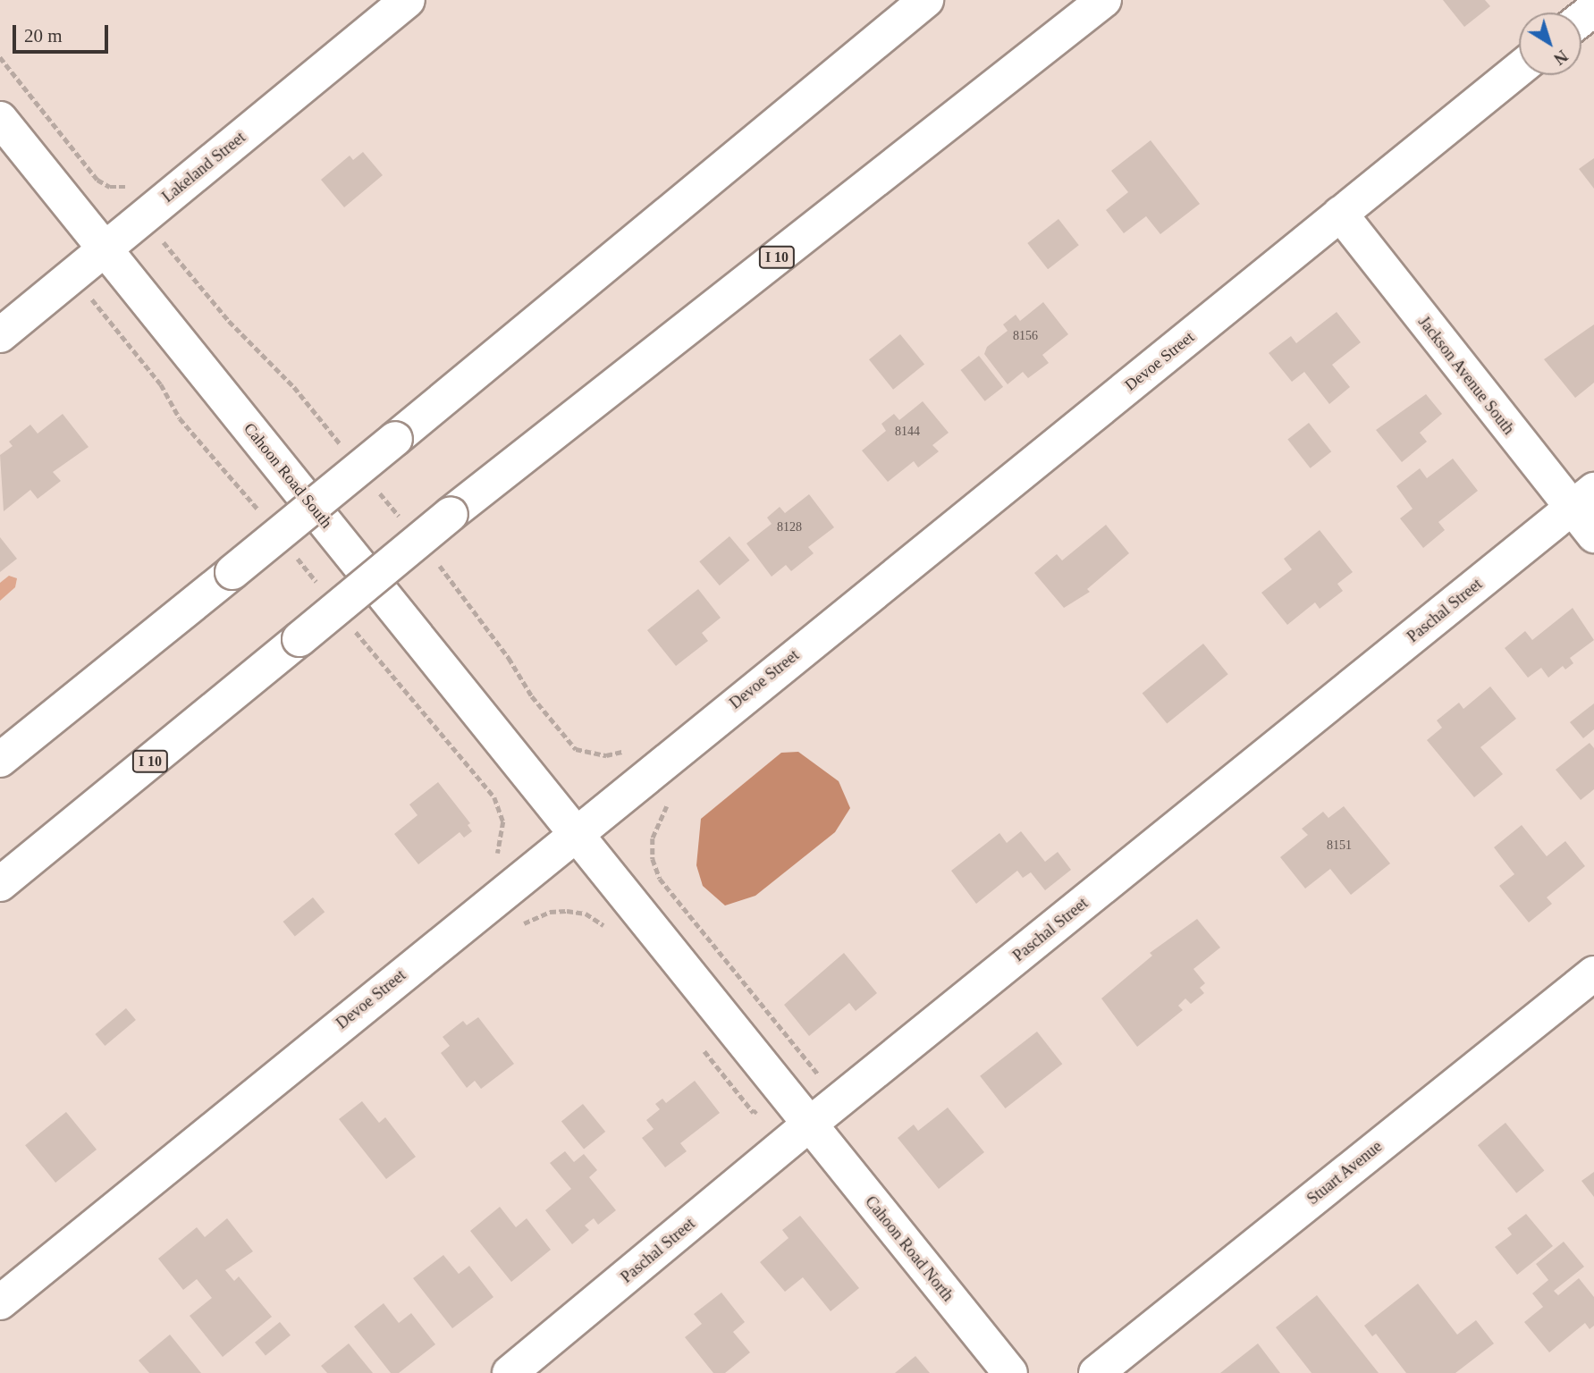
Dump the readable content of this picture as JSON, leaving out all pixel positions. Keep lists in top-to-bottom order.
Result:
{
  "streets": {
    "main road": [
      "Lakeland Street",
      "I 10",
      "Devoe Street",
      "Jackson Avenue South",
      "Cahoon Road South",
      "Paschal Street",
      "Stuart Avenue",
      "Cahoon Road North"
    ]
  },
  "crossings": [
    ["Lakeland Street", "Cahoon Road South"],
    ["Devoe Street", "Jackson Avenue South"],
    ["Devoe Street", "Cahoon Road South"],
    ["Jackson Avenue South", "Paschal Street"],
    ["Paschal Street", "Cahoon Road North"]
  ],
  "house_numbers": [
    "8156",
    "8144",
    "8128",
    "8151"
  ],
  "scale_bar": "20 m",
  "north": "bottom right"
}
